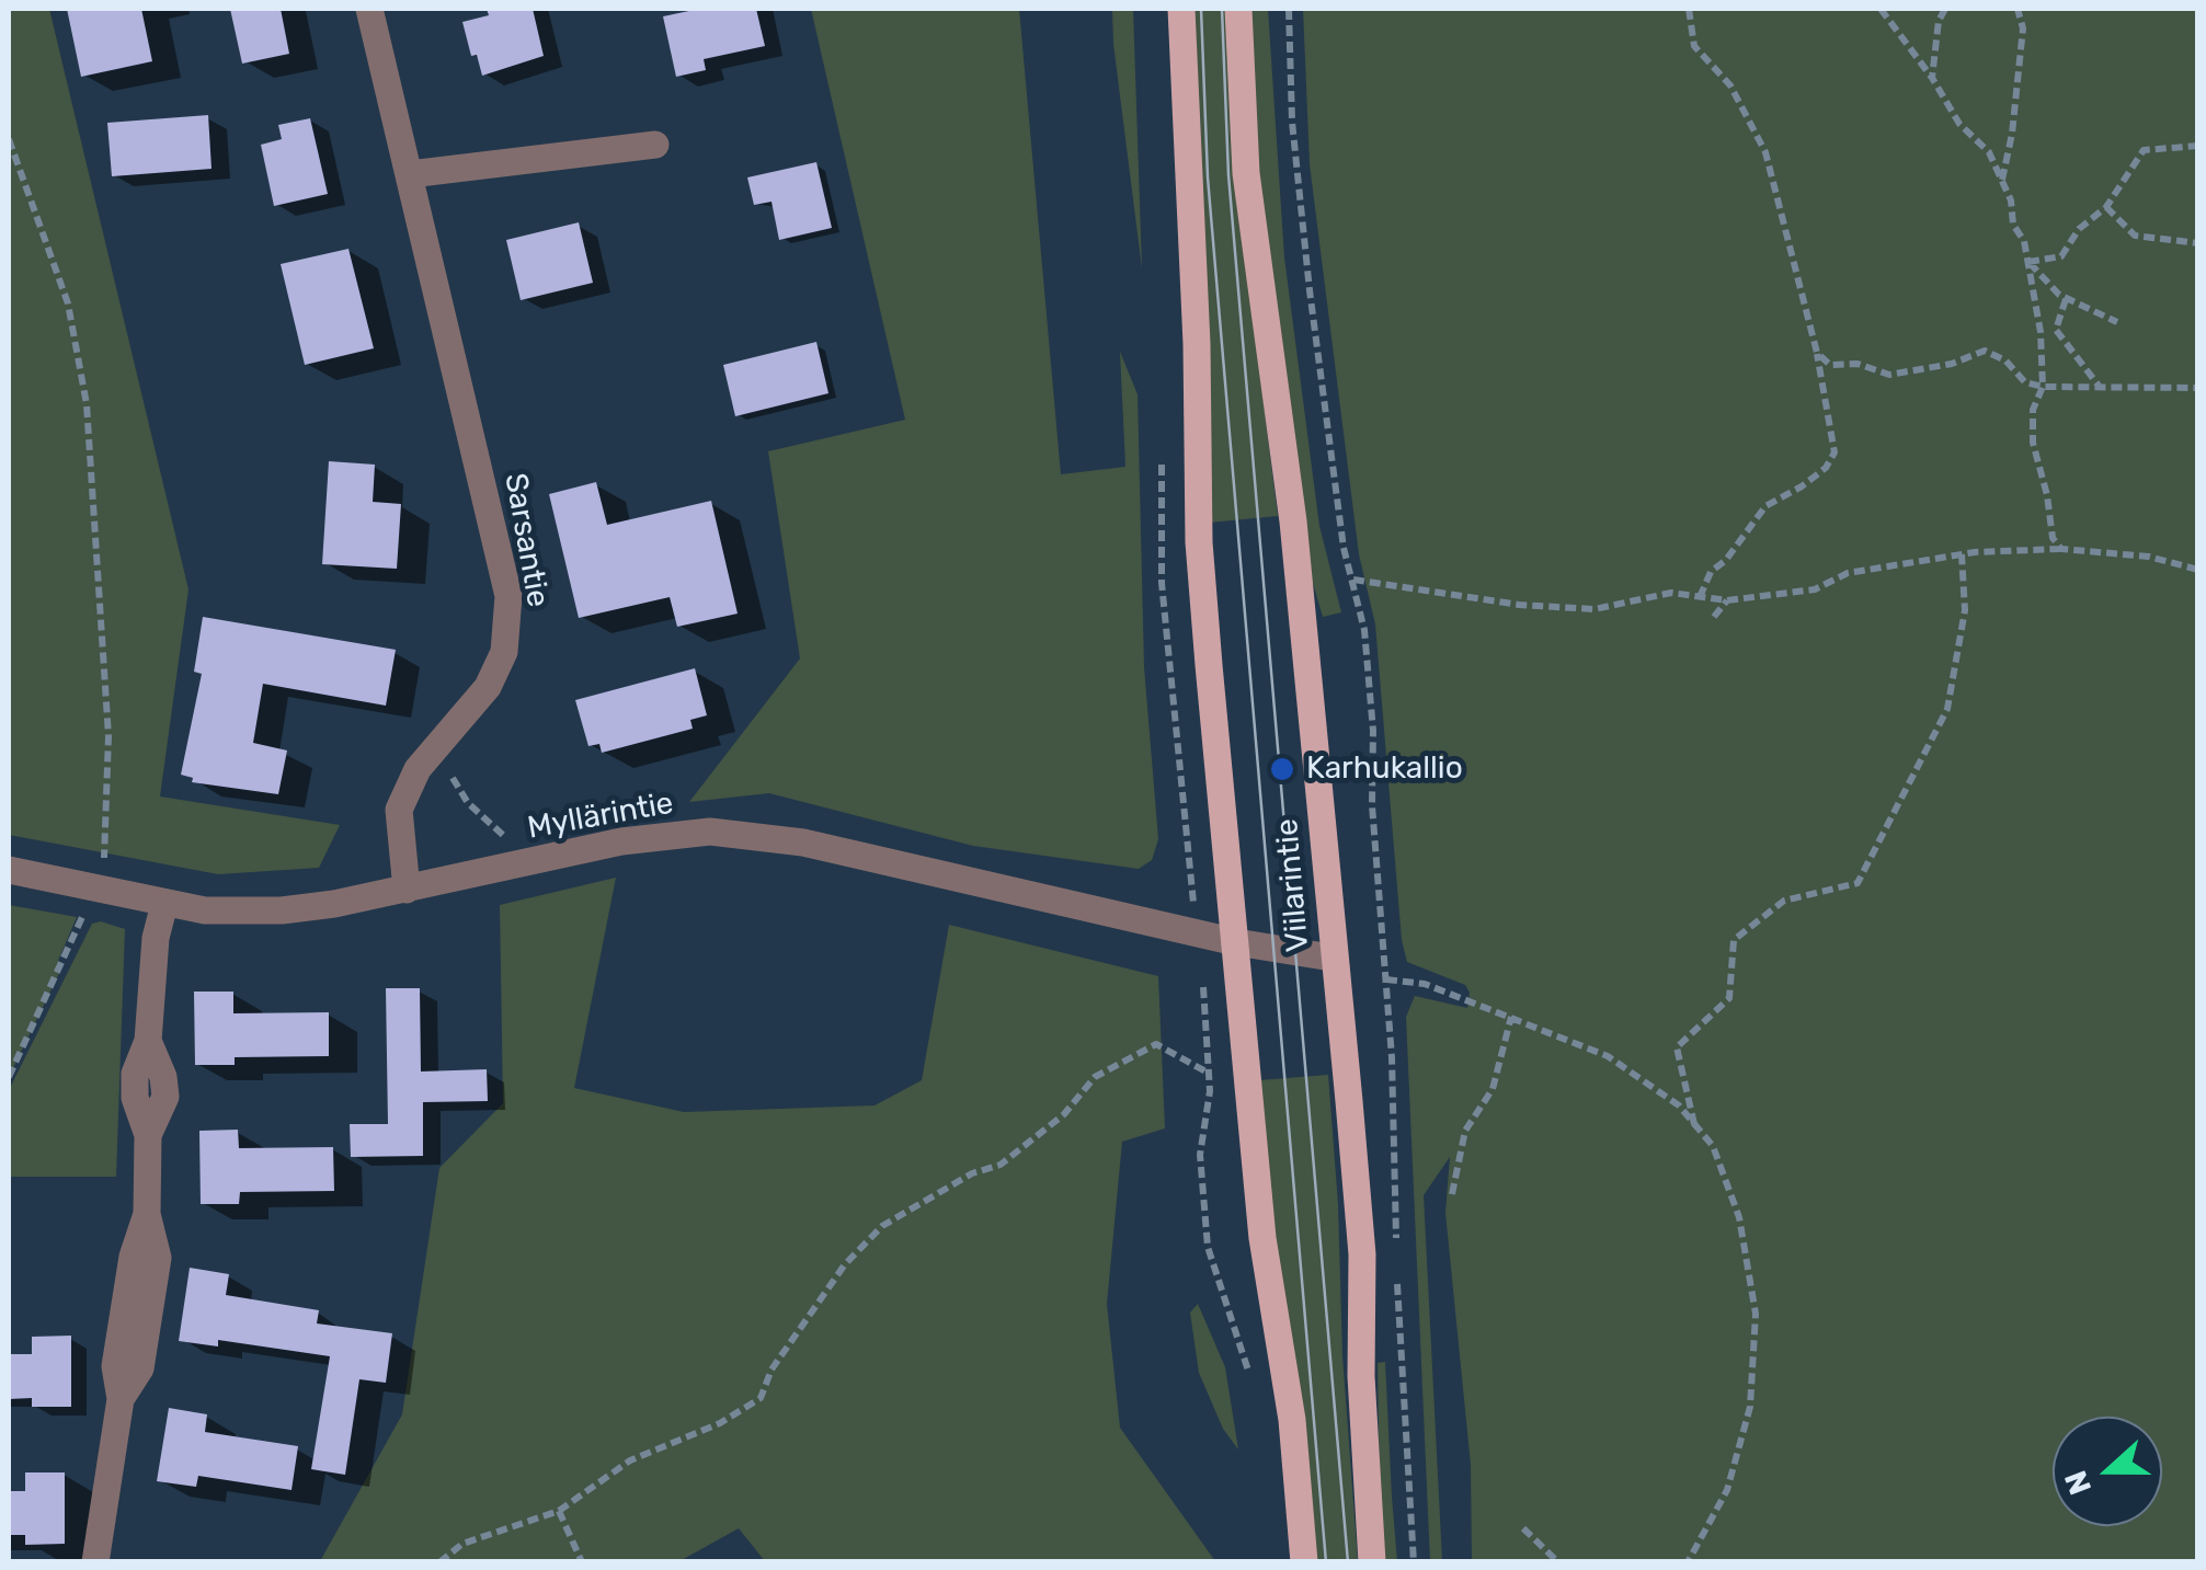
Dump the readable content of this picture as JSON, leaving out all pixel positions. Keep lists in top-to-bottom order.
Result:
{
  "streets": {
    "main road": ["Viilarintie"],
    "street": ["Sarsantie", "Myllärintie"]
  },
  "crossings": [
    ["Sarsantie", "Myllärintie"],
    ["Myllärintie", "Viilarintie"]
  ],
  "places": ["Karhukallio"],
  "north": "left"
}
